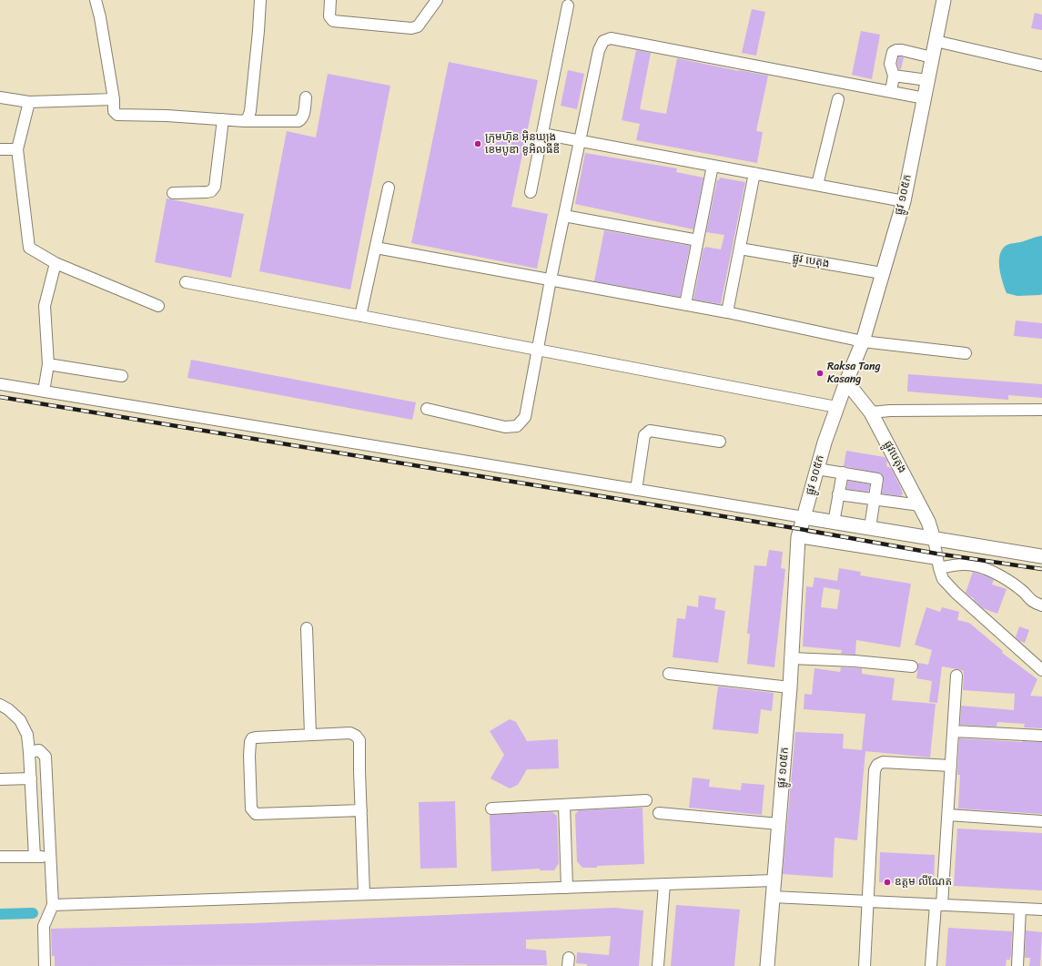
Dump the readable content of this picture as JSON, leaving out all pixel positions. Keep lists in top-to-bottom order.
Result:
{
  "streets": {
    "main road": ["ផ្លូវ ១០៥ក", "ផ្លូវបេតុង"],
    "street": ["ផ្លូវ បេតុង"]
  },
  "crossings": [
    ["ផ្លូវ ១០៥ក", "ផ្លូវ បេតុង"],
    ["ផ្លូវ ១០៥ក", "ផ្លូវបេតុង"]
  ],
  "places": ["ក្រុមហ៊ុន អ៊ិនឃ្យុង ខេមបូឌា ខូអិលធីឌី", "Raksa Tang Kasang", "ឧត្តម លីណែត"]
}
